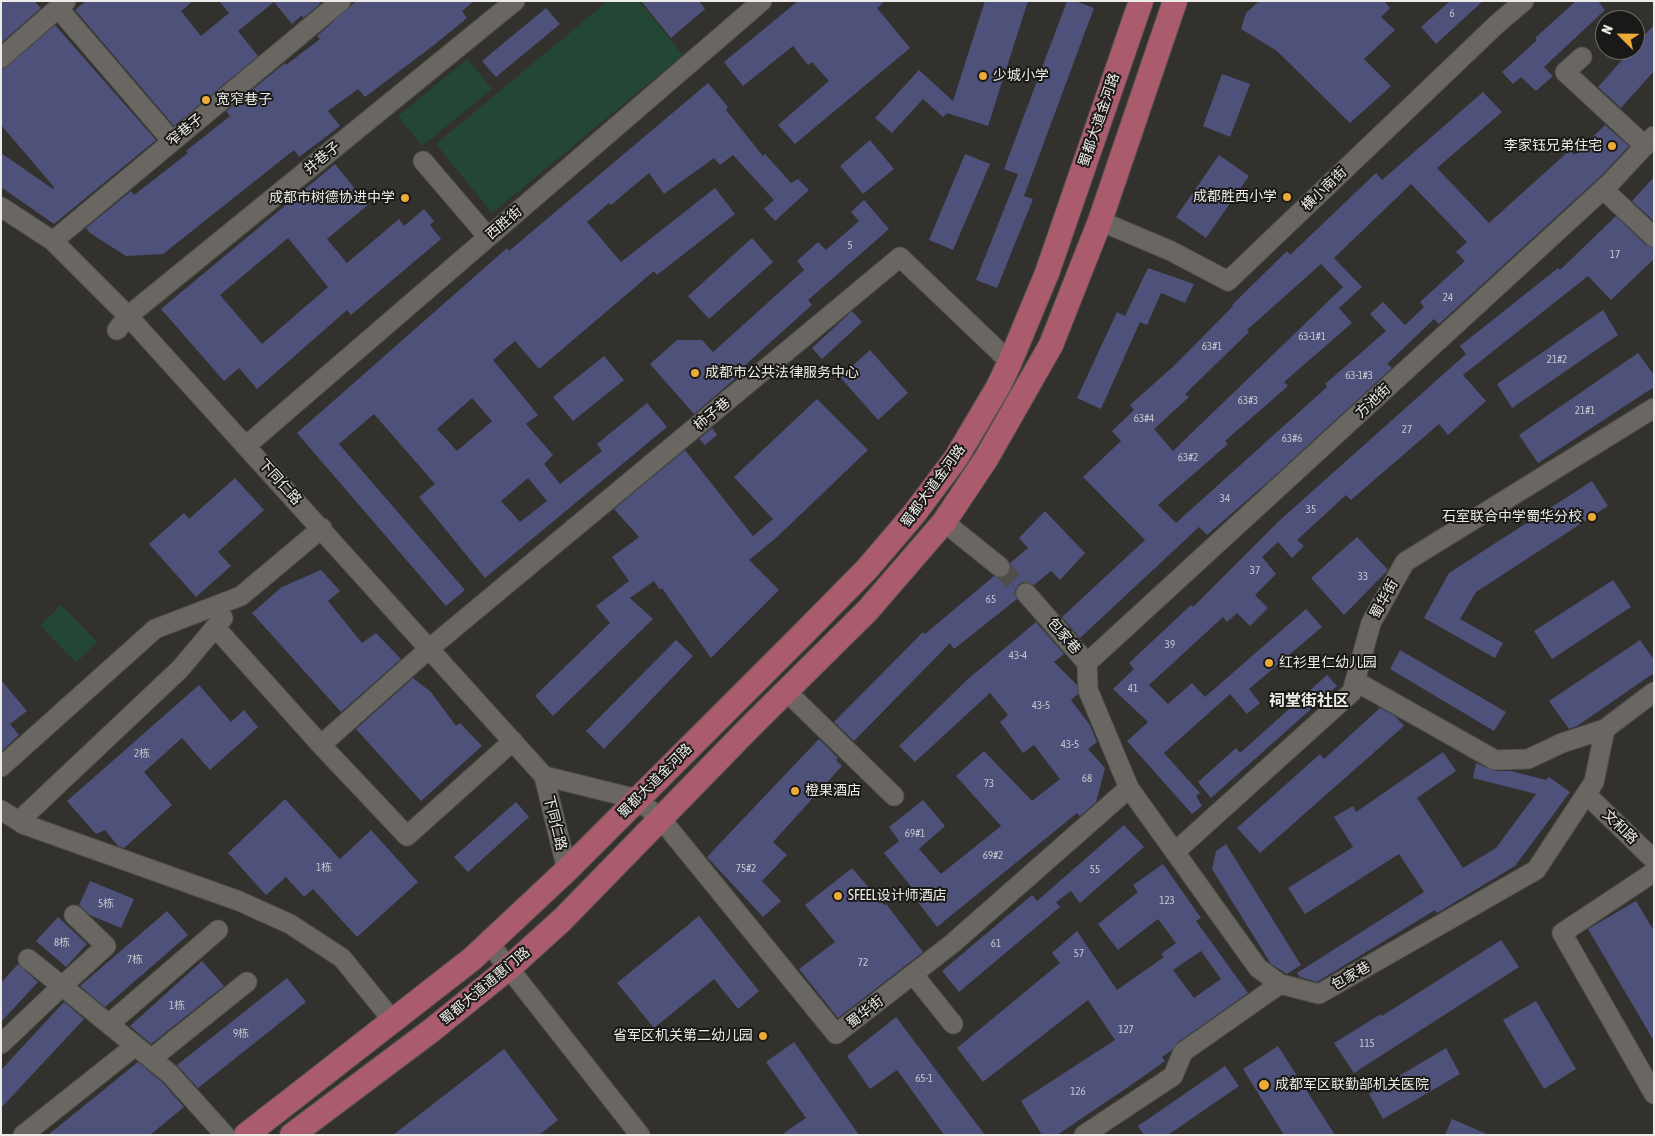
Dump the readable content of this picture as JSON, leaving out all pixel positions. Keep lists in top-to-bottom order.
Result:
{
  "streets": {
    "main road": ["蜀都大道金河路", "蜀都大道通惠门路"],
    "street": [
      "窄巷子",
      "井巷子",
      "横小南街",
      "西胜街",
      "方池街",
      "柿子巷",
      "下同仁路",
      "蜀华街",
      "包家巷",
      "文和路"
    ]
  },
  "crossings": [
    ["蜀都大道金河路", "横小南街"],
    ["蜀都大道金河路", "柿子巷"],
    ["蜀都大道金河路", "下同仁路"],
    ["蜀都大道金河路", "蜀华街"],
    ["蜀都大道金河路", "蜀都大道通惠门路"],
    ["窄巷子", "下同仁路"],
    ["井巷子", "下同仁路"],
    ["西胜街", "下同仁路"],
    ["方池街", "包家巷"],
    ["柿子巷", "下同仁路"],
    ["下同仁路", "蜀华街"],
    ["蜀华街", "包家巷"],
    ["蜀华街", "蜀都大道通惠门路"],
    ["包家巷", "文和路"]
  ],
  "districts": ["祠堂街社区"],
  "places": [
    "少城小学",
    "宽窄巷子",
    "李家钰兄弟住宅",
    "成都胜西小学",
    "成都市树德协进中学",
    "成都市公共法律服务中心",
    "石室联合中学蜀华分校",
    "红衫里仁幼儿园",
    "橙果酒店",
    "SFEEL设计师酒店",
    "省军区机关第二幼儿园",
    "成都军区联勤部机关医院"
  ],
  "house_numbers": [
    "6",
    "5",
    "17",
    "24",
    "63-1#1",
    "63#1",
    "21#2",
    "63-1#3",
    "63#3",
    "21#1",
    "63#4",
    "27",
    "63#6",
    "63#2",
    "34",
    "35",
    "37",
    "33",
    "65",
    "39",
    "43-4",
    "41",
    "43-5",
    "43-5",
    "2栋",
    "68",
    "73",
    "69#1",
    "69#2",
    "1栋",
    "75#2",
    "55",
    "123",
    "5栋",
    "8栋",
    "61",
    "57",
    "7栋",
    "72",
    "1栋",
    "127",
    "9栋",
    "115",
    "65-1",
    "126"
  ],
  "north": "top left"
}
